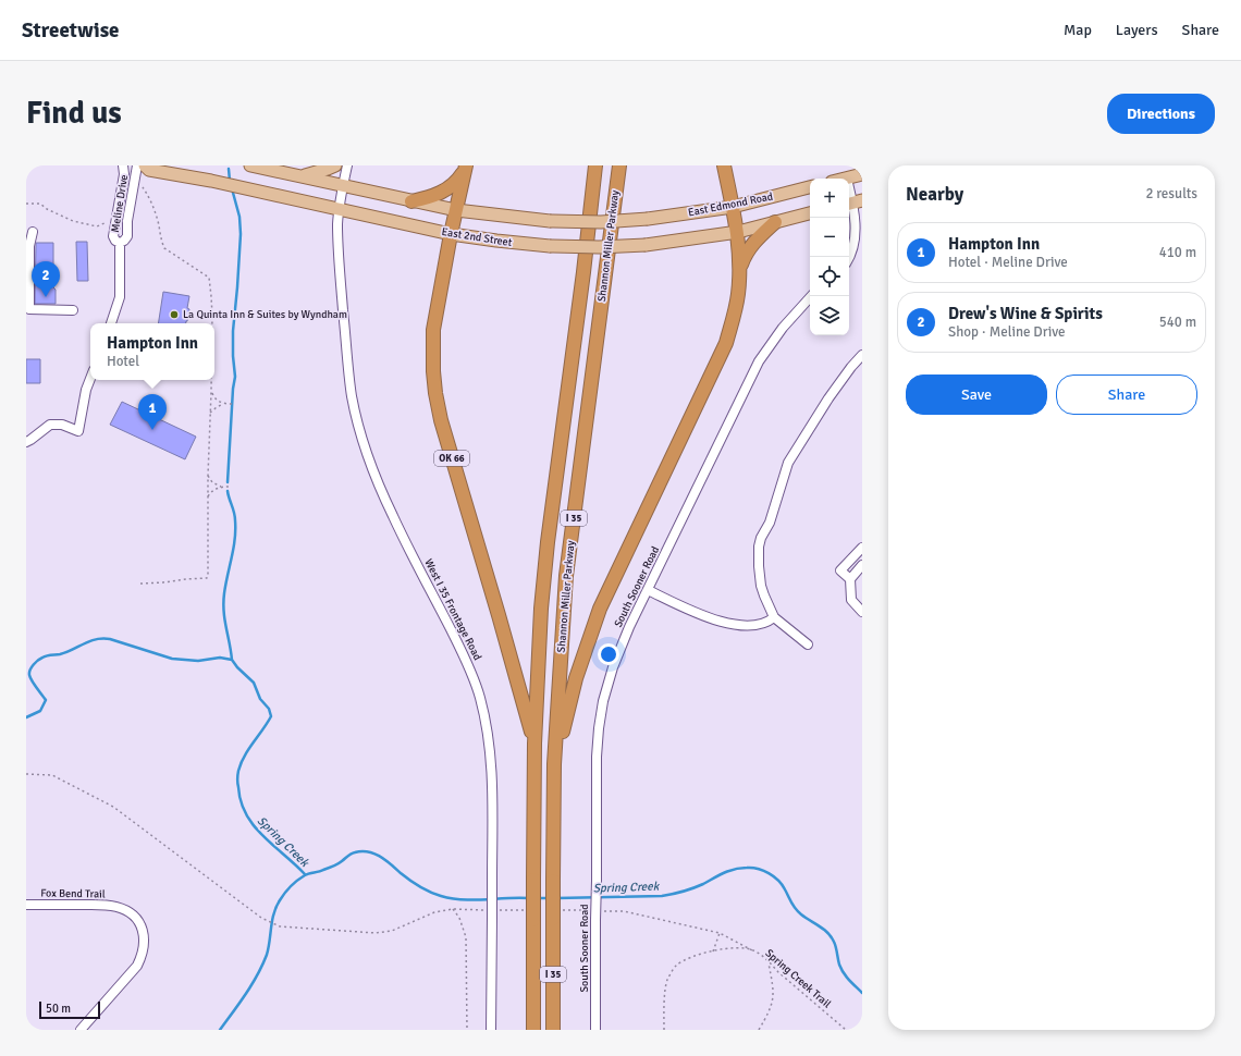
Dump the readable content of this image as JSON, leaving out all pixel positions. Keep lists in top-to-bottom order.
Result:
{
  "streets": {
    "highway": ["Shannon Miller Parkway", "OK 66", "I 35"],
    "main road": ["East Edmond Road", "East 2nd Street"],
    "street": [
      "Meline Drive",
      "South Sooner Road",
      "West I 35 Frontage Road",
      "Fox Bend Trail"
    ],
    "path": ["Spring Creek Trail"]
  },
  "crossings": [
    ["East Edmond Road", "OK 66"],
    ["East 2nd Street", "OK 66"],
    ["East 2nd Street", "West I 35 Frontage Road"],
    ["Shannon Miller Parkway", "OK 66"]
  ],
  "water": ["Spring Creek"],
  "places": ["La Quinta Inn & Suites by Wyndham"],
  "scale_bar": "50 m",
  "page": {
    "header": "Streetwise",
    "nav": ["Map", "Layers", "Share"],
    "buttons": [
      "Directions",
      ["Save", "Share"]
    ],
    "title": "Find us",
    "heading": ["Nearby", "2 results"],
    "map_buttons": ["+", "−"],
    "list": [
      {
        "mark": "1",
        "name": "Hampton Inn",
        "note": "Hotel · Meline Drive",
        "value": "410 m"
      },
      {
        "mark": "2",
        "name": "Drew's Wine & Spirits",
        "note": "Shop · Meline Drive",
        "value": "540 m"
      }
    ],
    "pins": ["2", "1"],
    "popup": ["Hampton Inn", "Hotel"],
    "scale": "50 m"
  }
}
